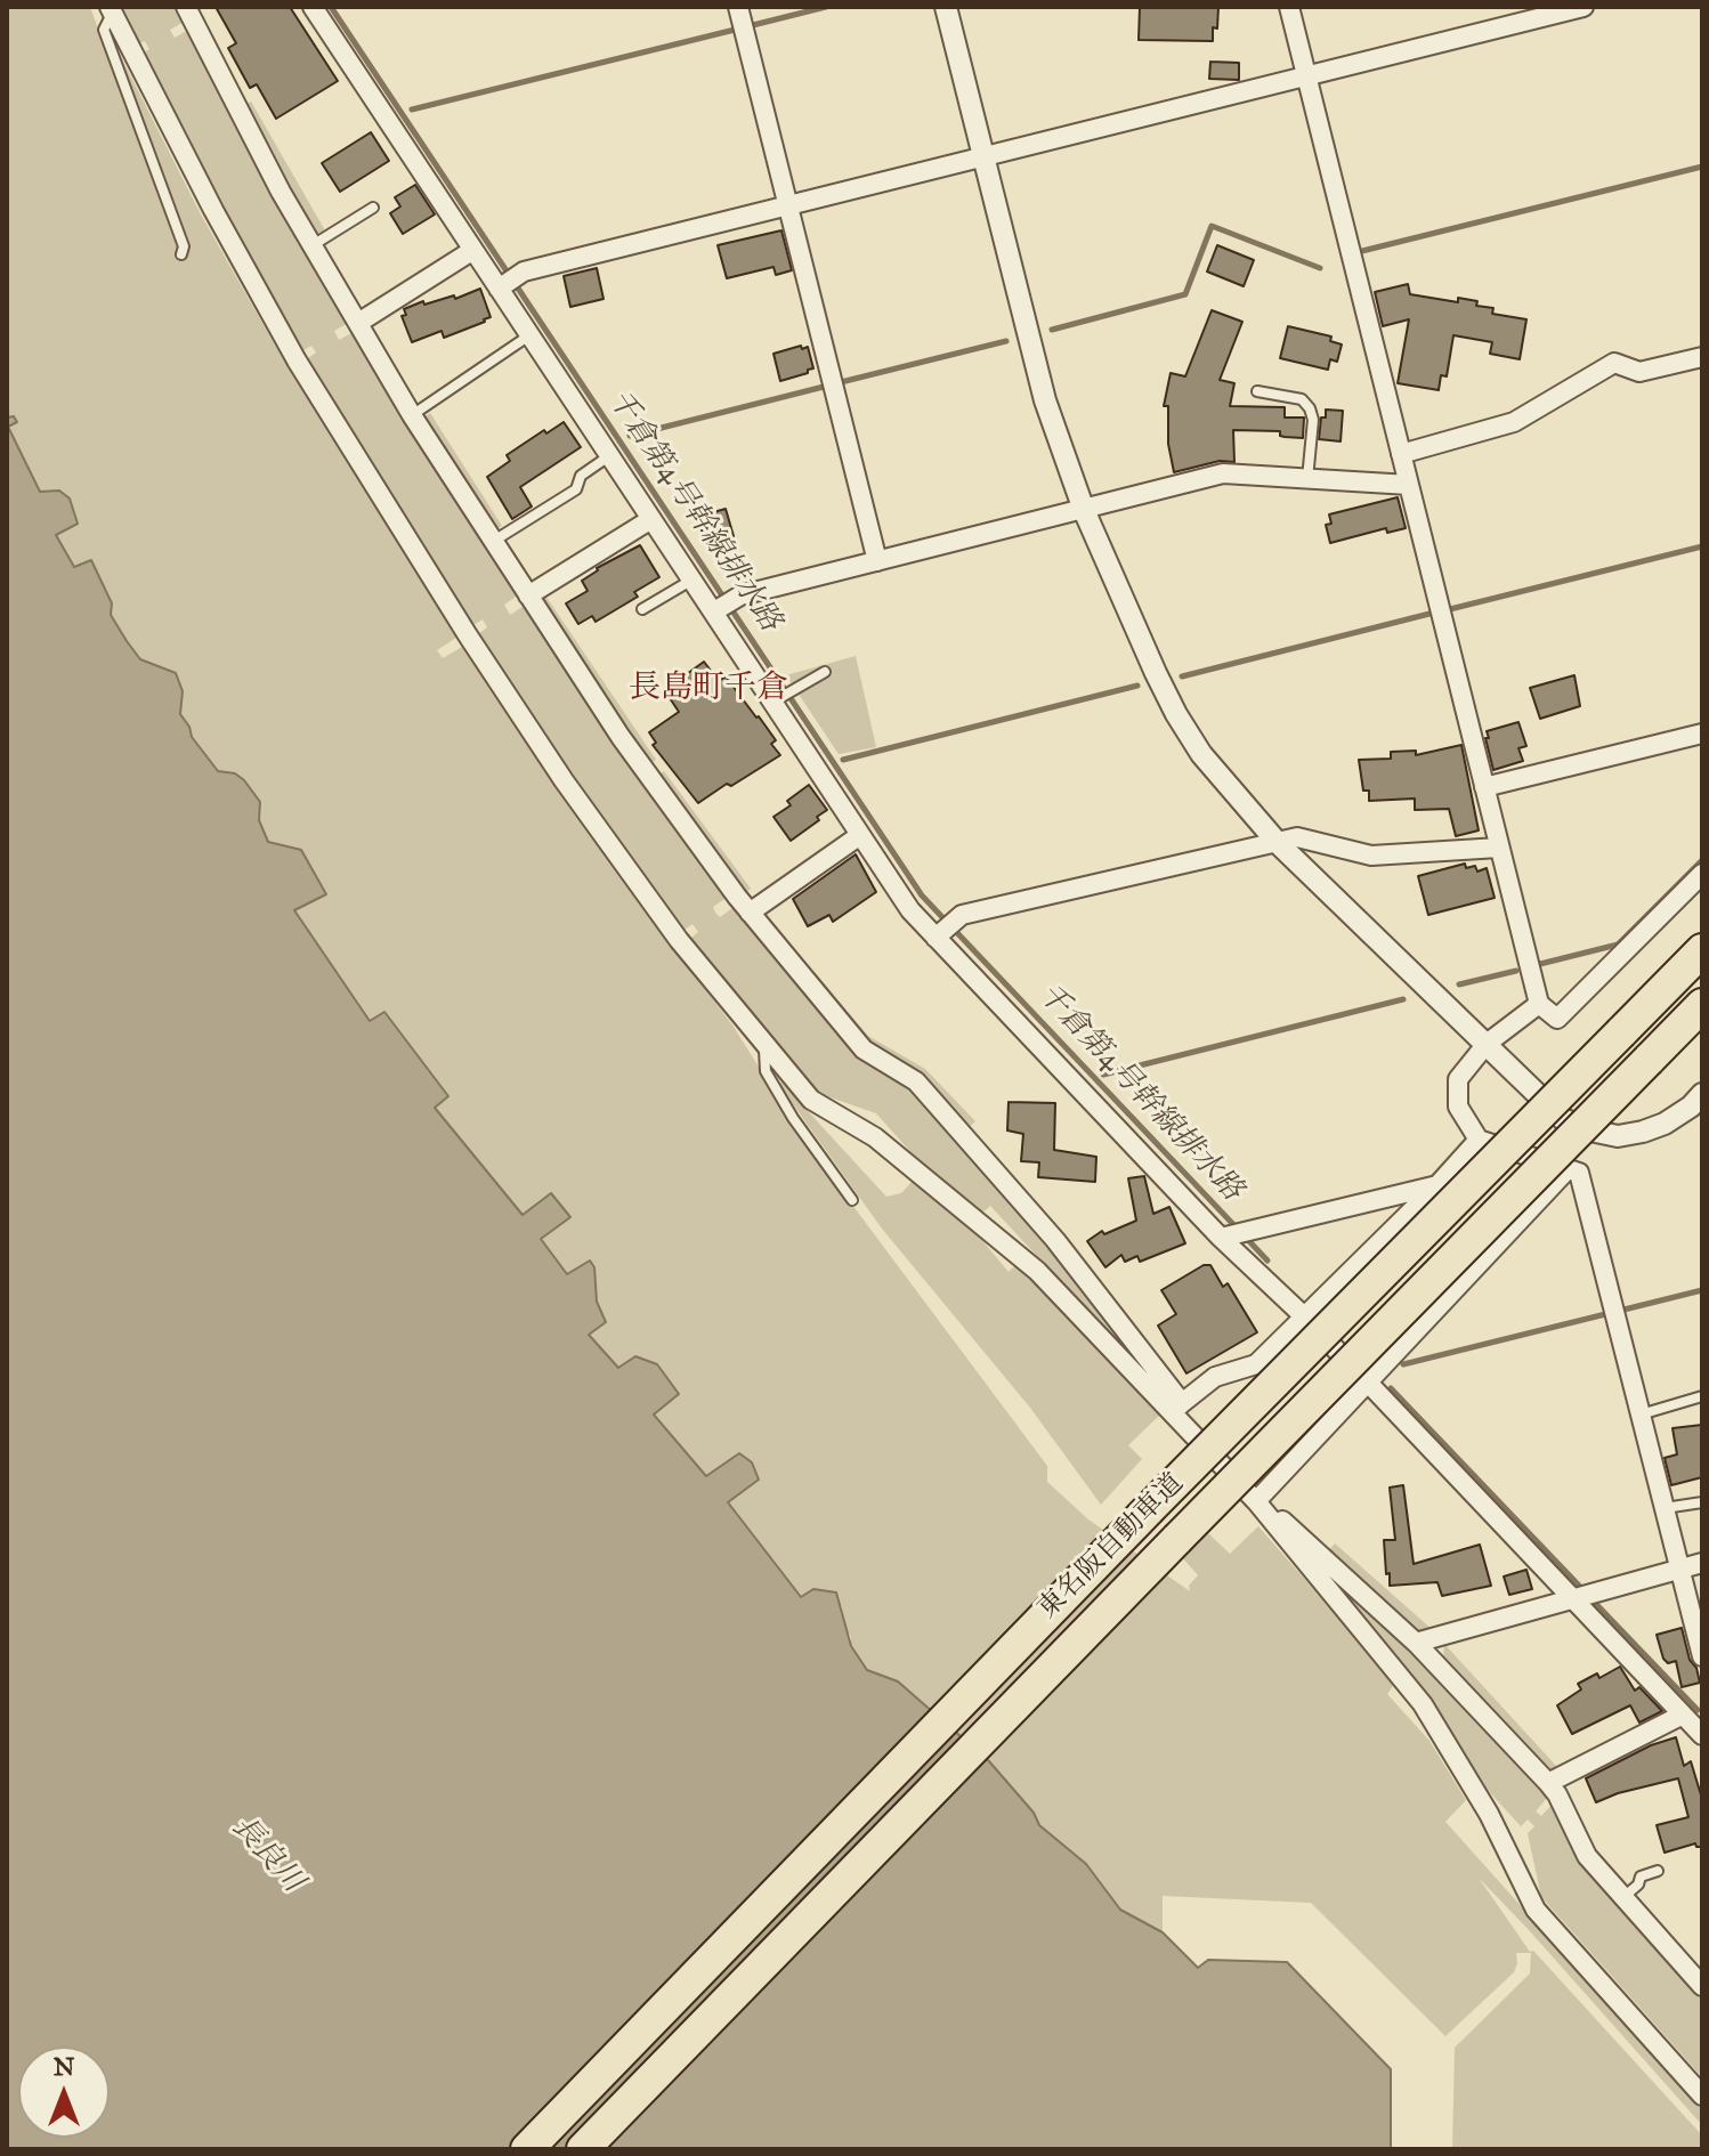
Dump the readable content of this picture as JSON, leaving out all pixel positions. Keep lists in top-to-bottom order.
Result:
{
  "streets": {
    "highway": ["東名阪自動車道"]
  },
  "districts": ["長島町千倉"],
  "water": ["千倉第4号幹線排水路", "長良川"],
  "north": "top"
}
